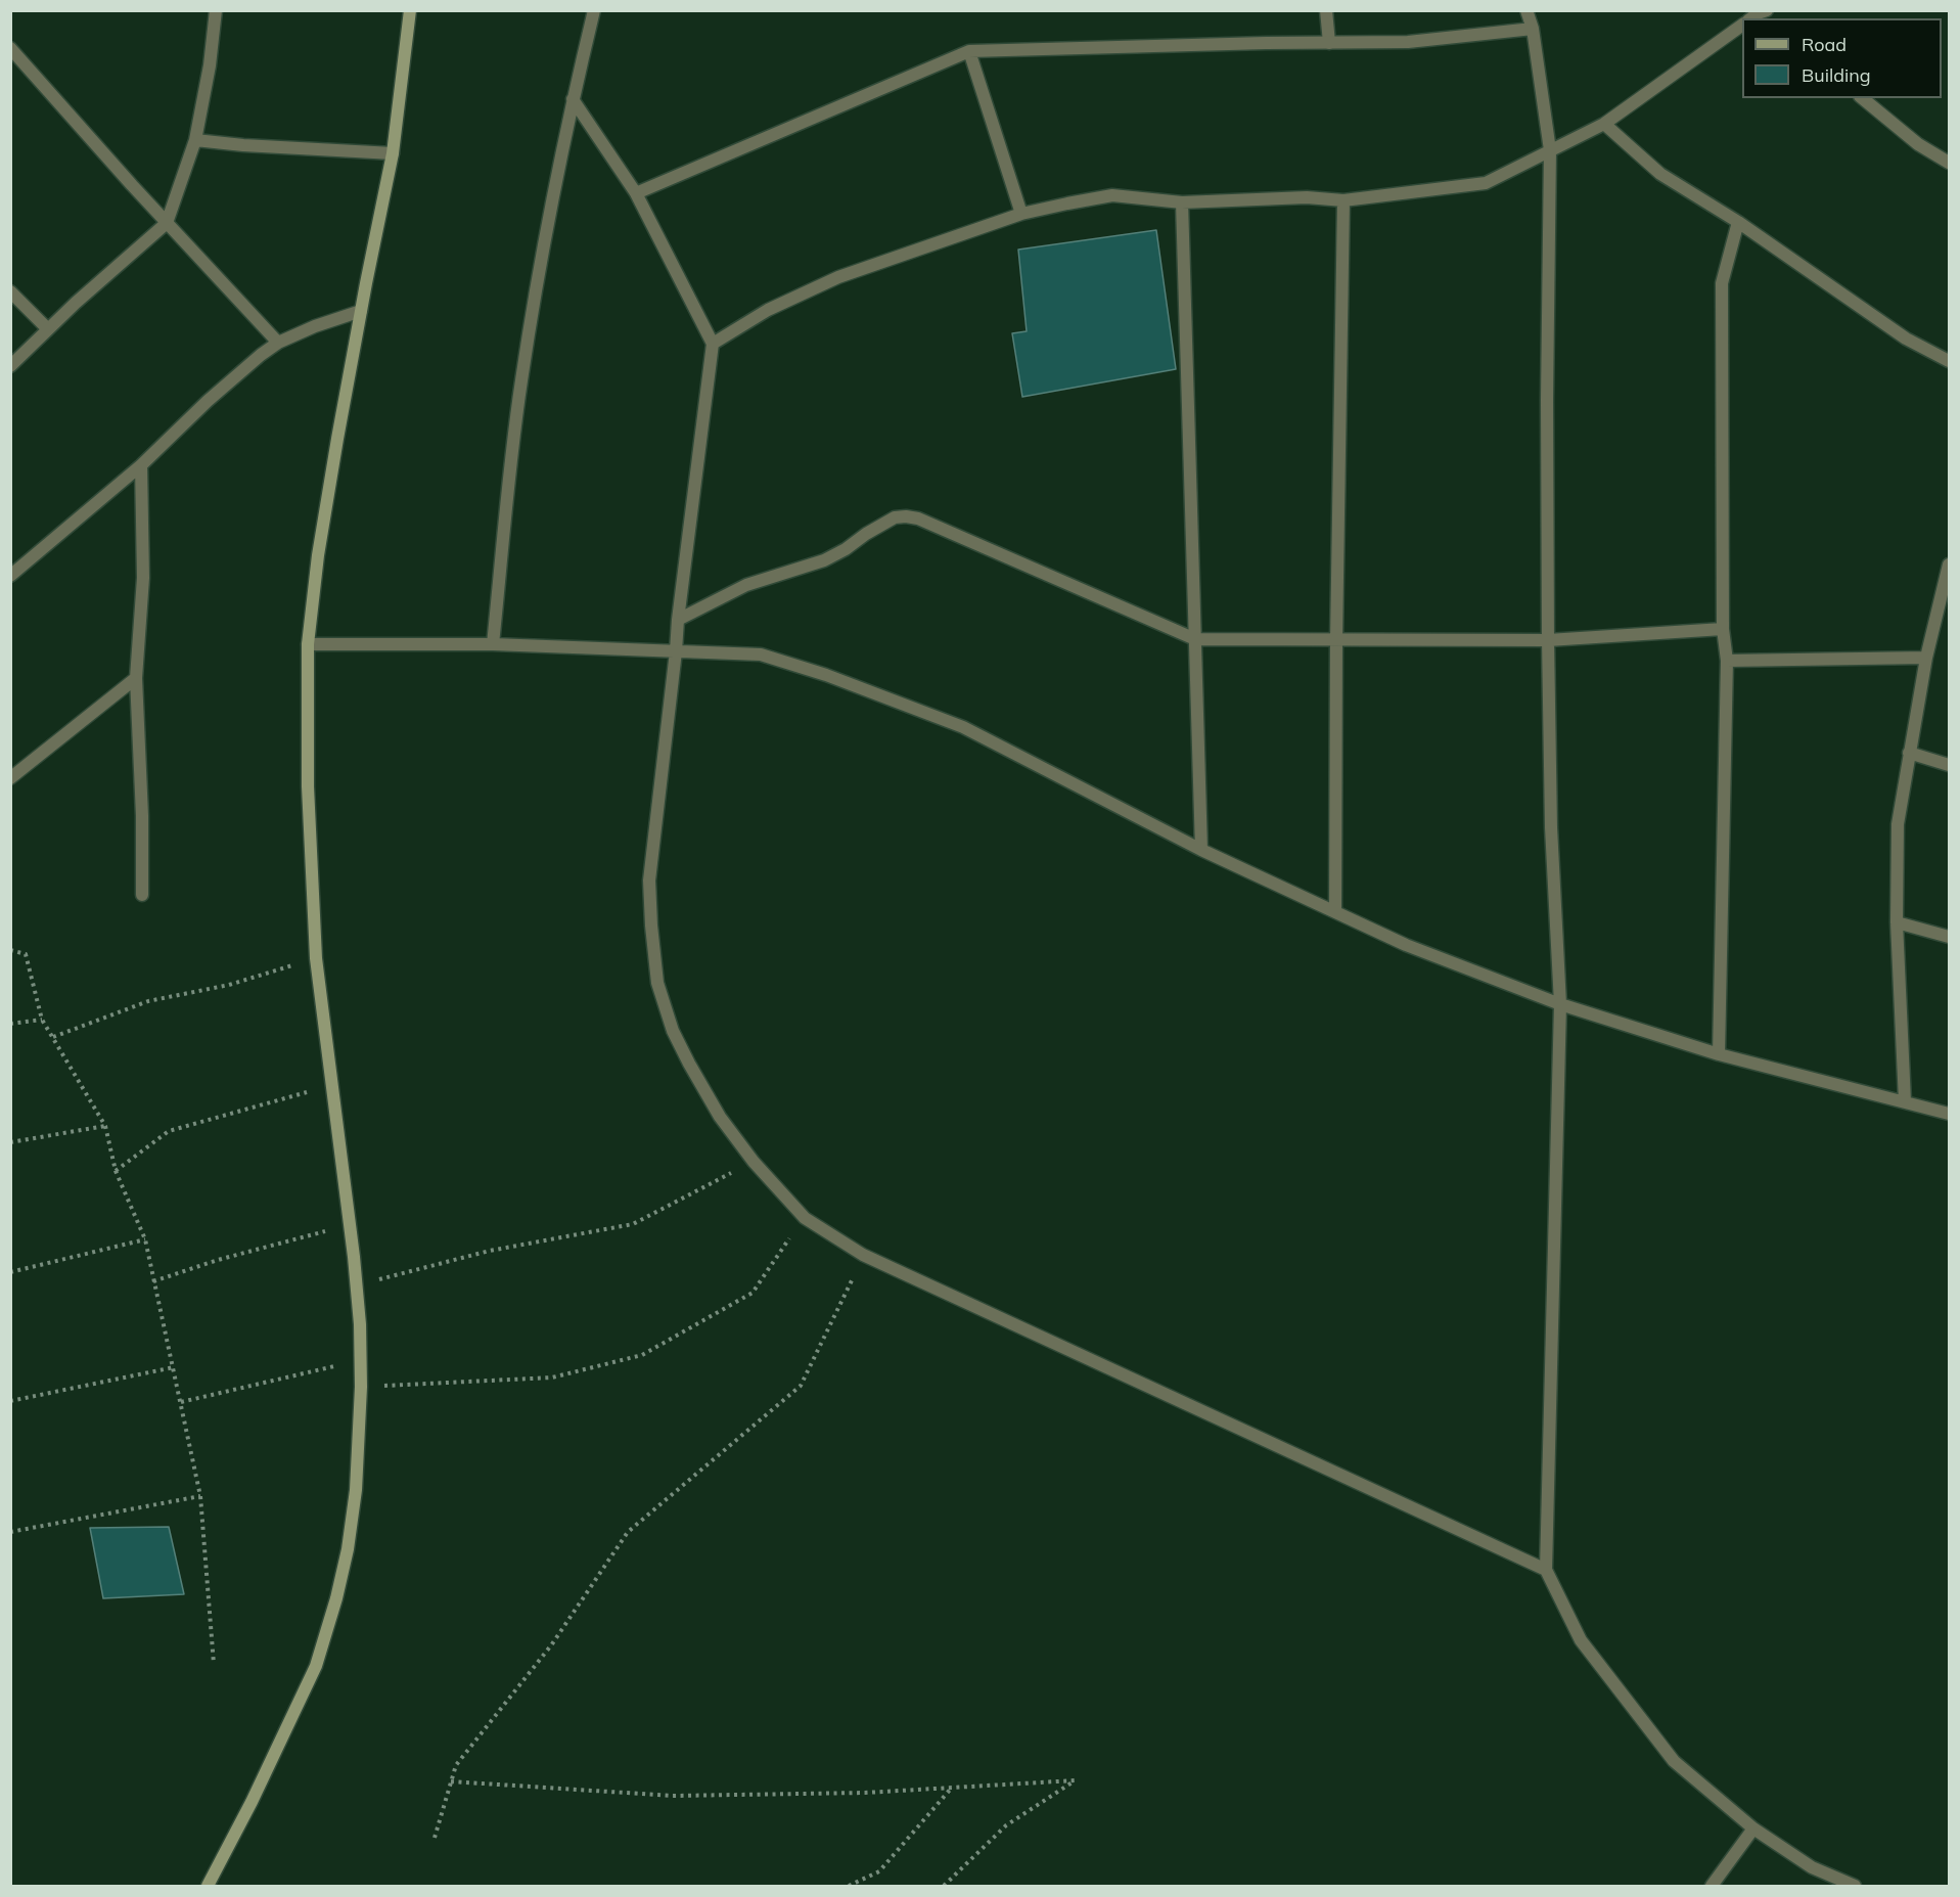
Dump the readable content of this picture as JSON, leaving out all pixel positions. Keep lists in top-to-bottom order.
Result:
{
  "legend": ["Road", "Building"]
}
